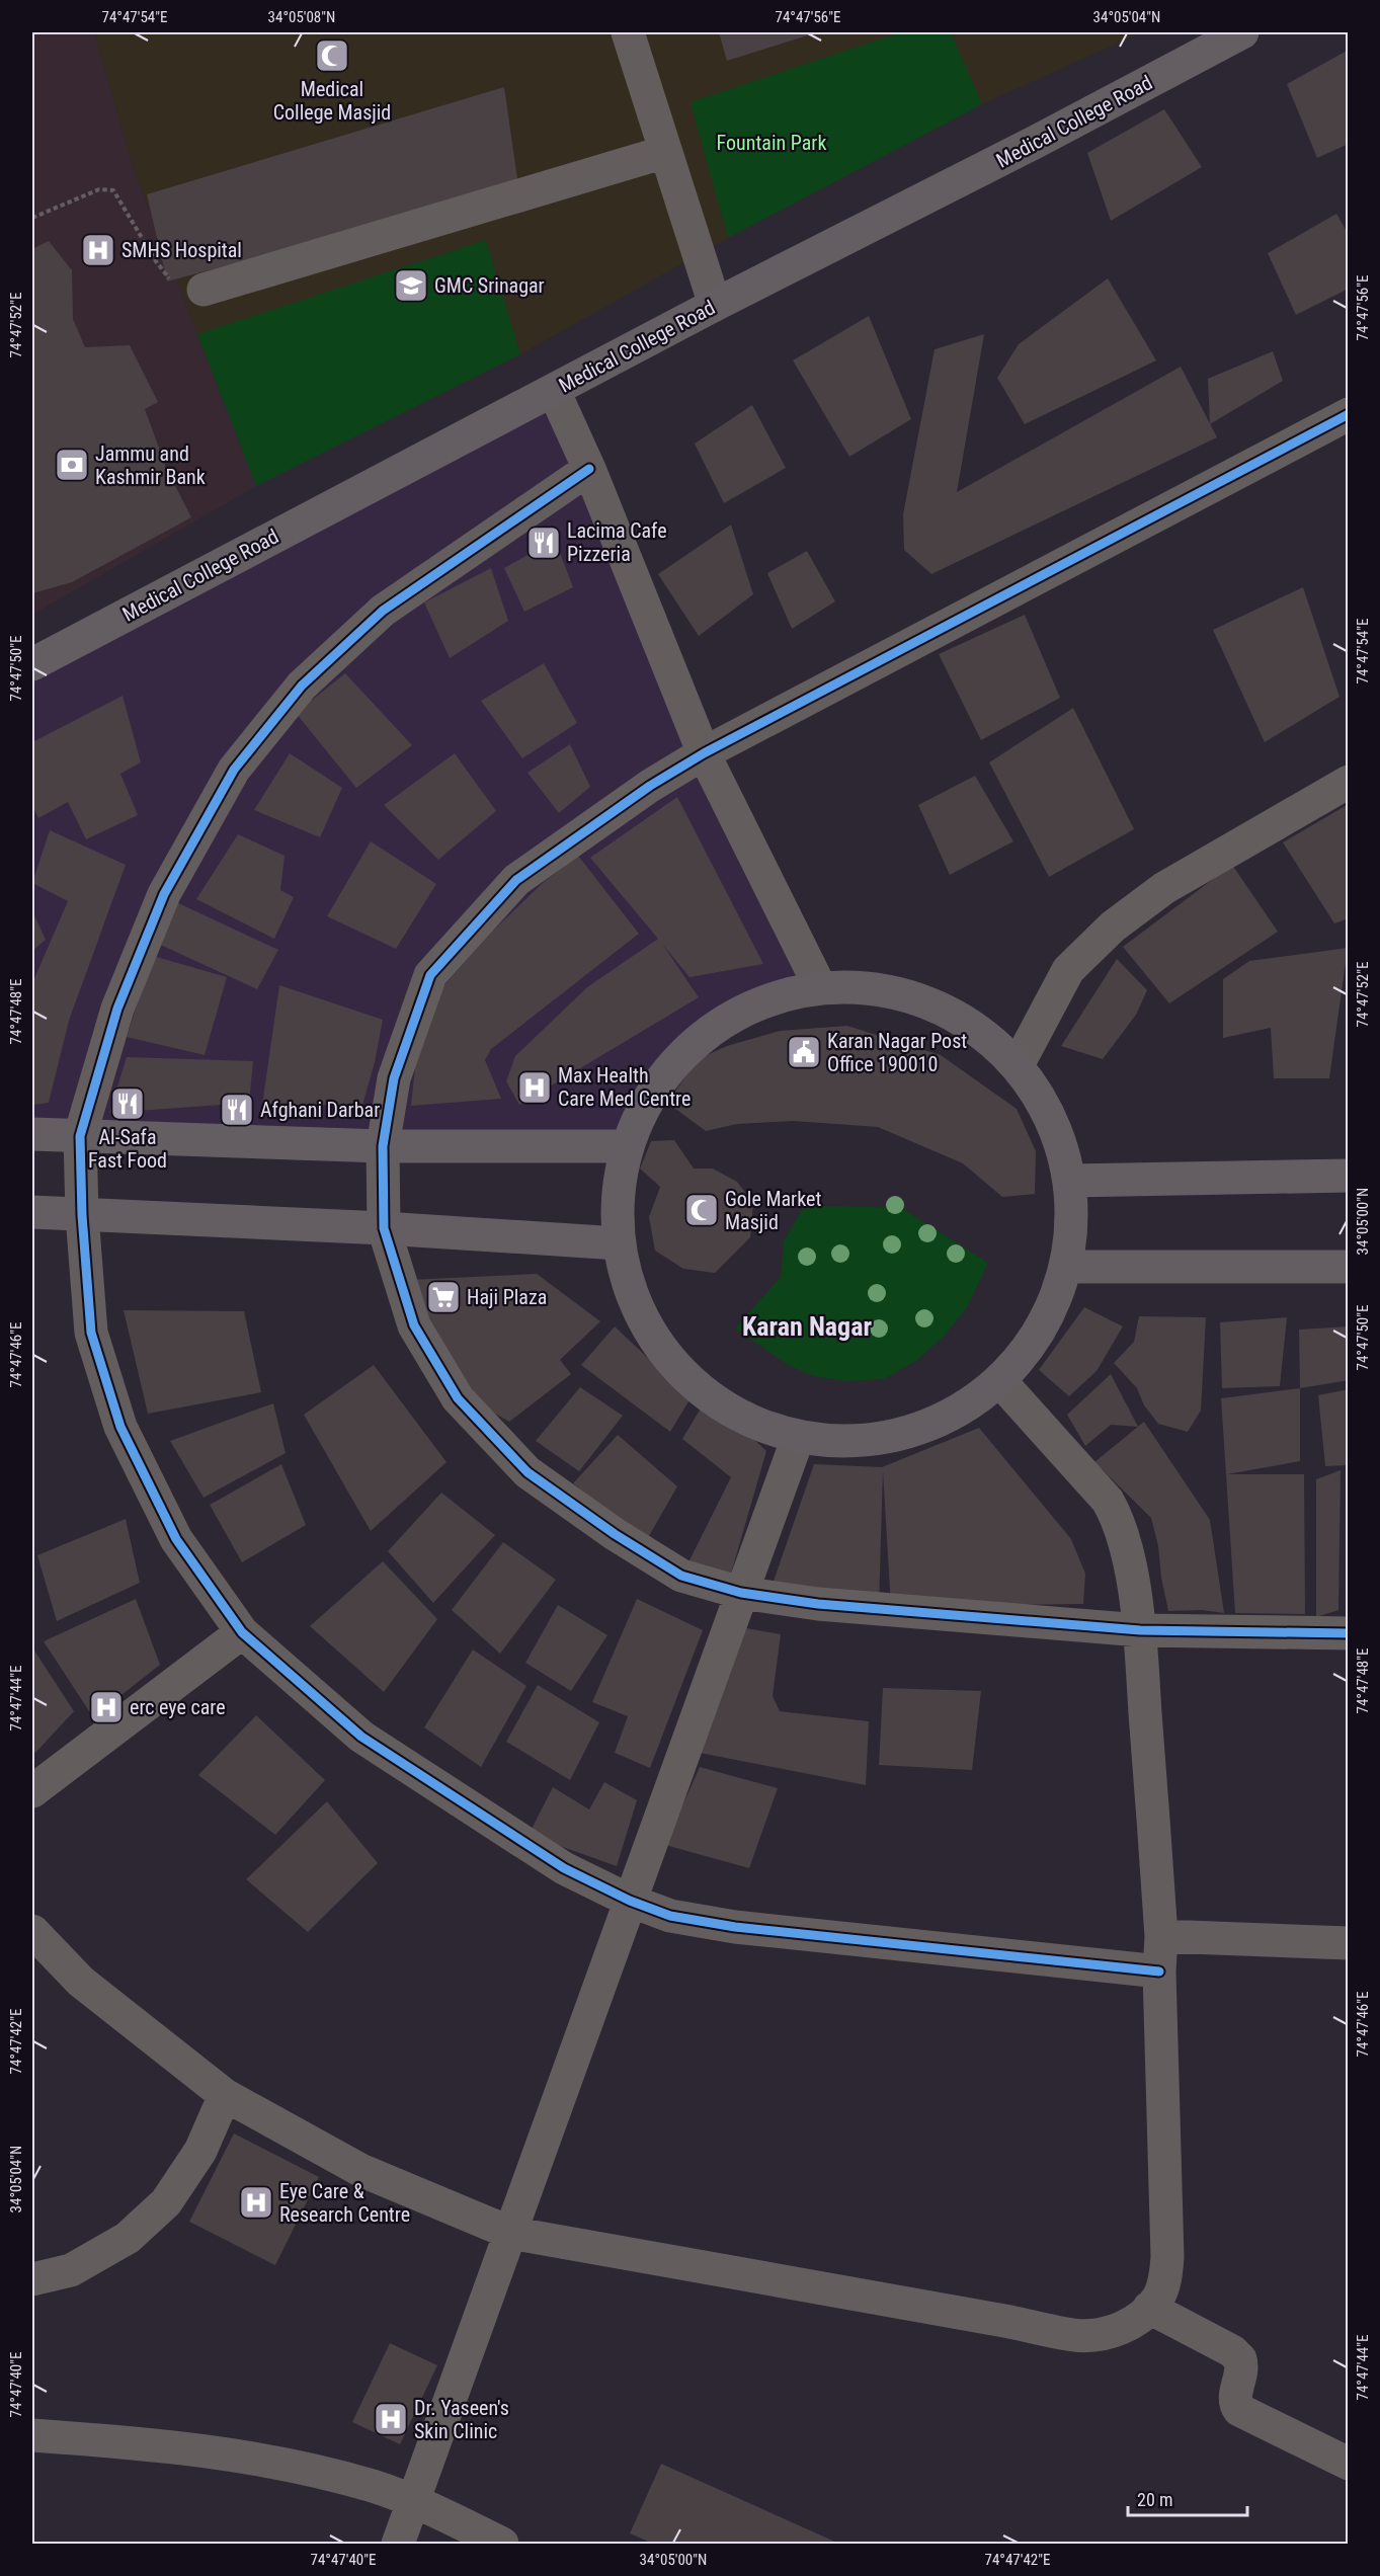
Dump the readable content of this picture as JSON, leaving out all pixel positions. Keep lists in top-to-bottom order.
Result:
{
  "streets": {
    "main road": ["Medical College Road"]
  },
  "districts": ["Karan Nagar"],
  "parks": ["Fountain Park"],
  "places": {
    "mosque": ["Medical College Masjid", "Gole Market Masjid"],
    "hospital": [
      "SMHS Hospital",
      "Max Health Care Med Centre",
      "erc eye care",
      "Eye Care & Research Centre",
      "Dr. Yaseen's Skin Clinic"
    ],
    "school or university": ["GMC Srinagar"],
    "bank": ["Jammu and Kashmir Bank"],
    "restaurant": ["Lacima Cafe Pizzeria", "Al-Safa Fast Food", "Afghani Darbar"],
    "public building": ["Karan Nagar Post Office 190010"],
    "supermarket": ["Haji Plaza"]
  },
  "scale_bar": "20 m",
  "coordinates": [
    "74°47'54\"E",
    "34°05'08\"N",
    "74°47'56\"E",
    "34°05'04\"N",
    "74°47'52\"E",
    "74°47'50\"E",
    "74°47'48\"E",
    "34°05'00\"N",
    "74°47'46\"E",
    "74°47'44\"E",
    "74°47'42\"E",
    "74°47'40\"E"
  ]
}
